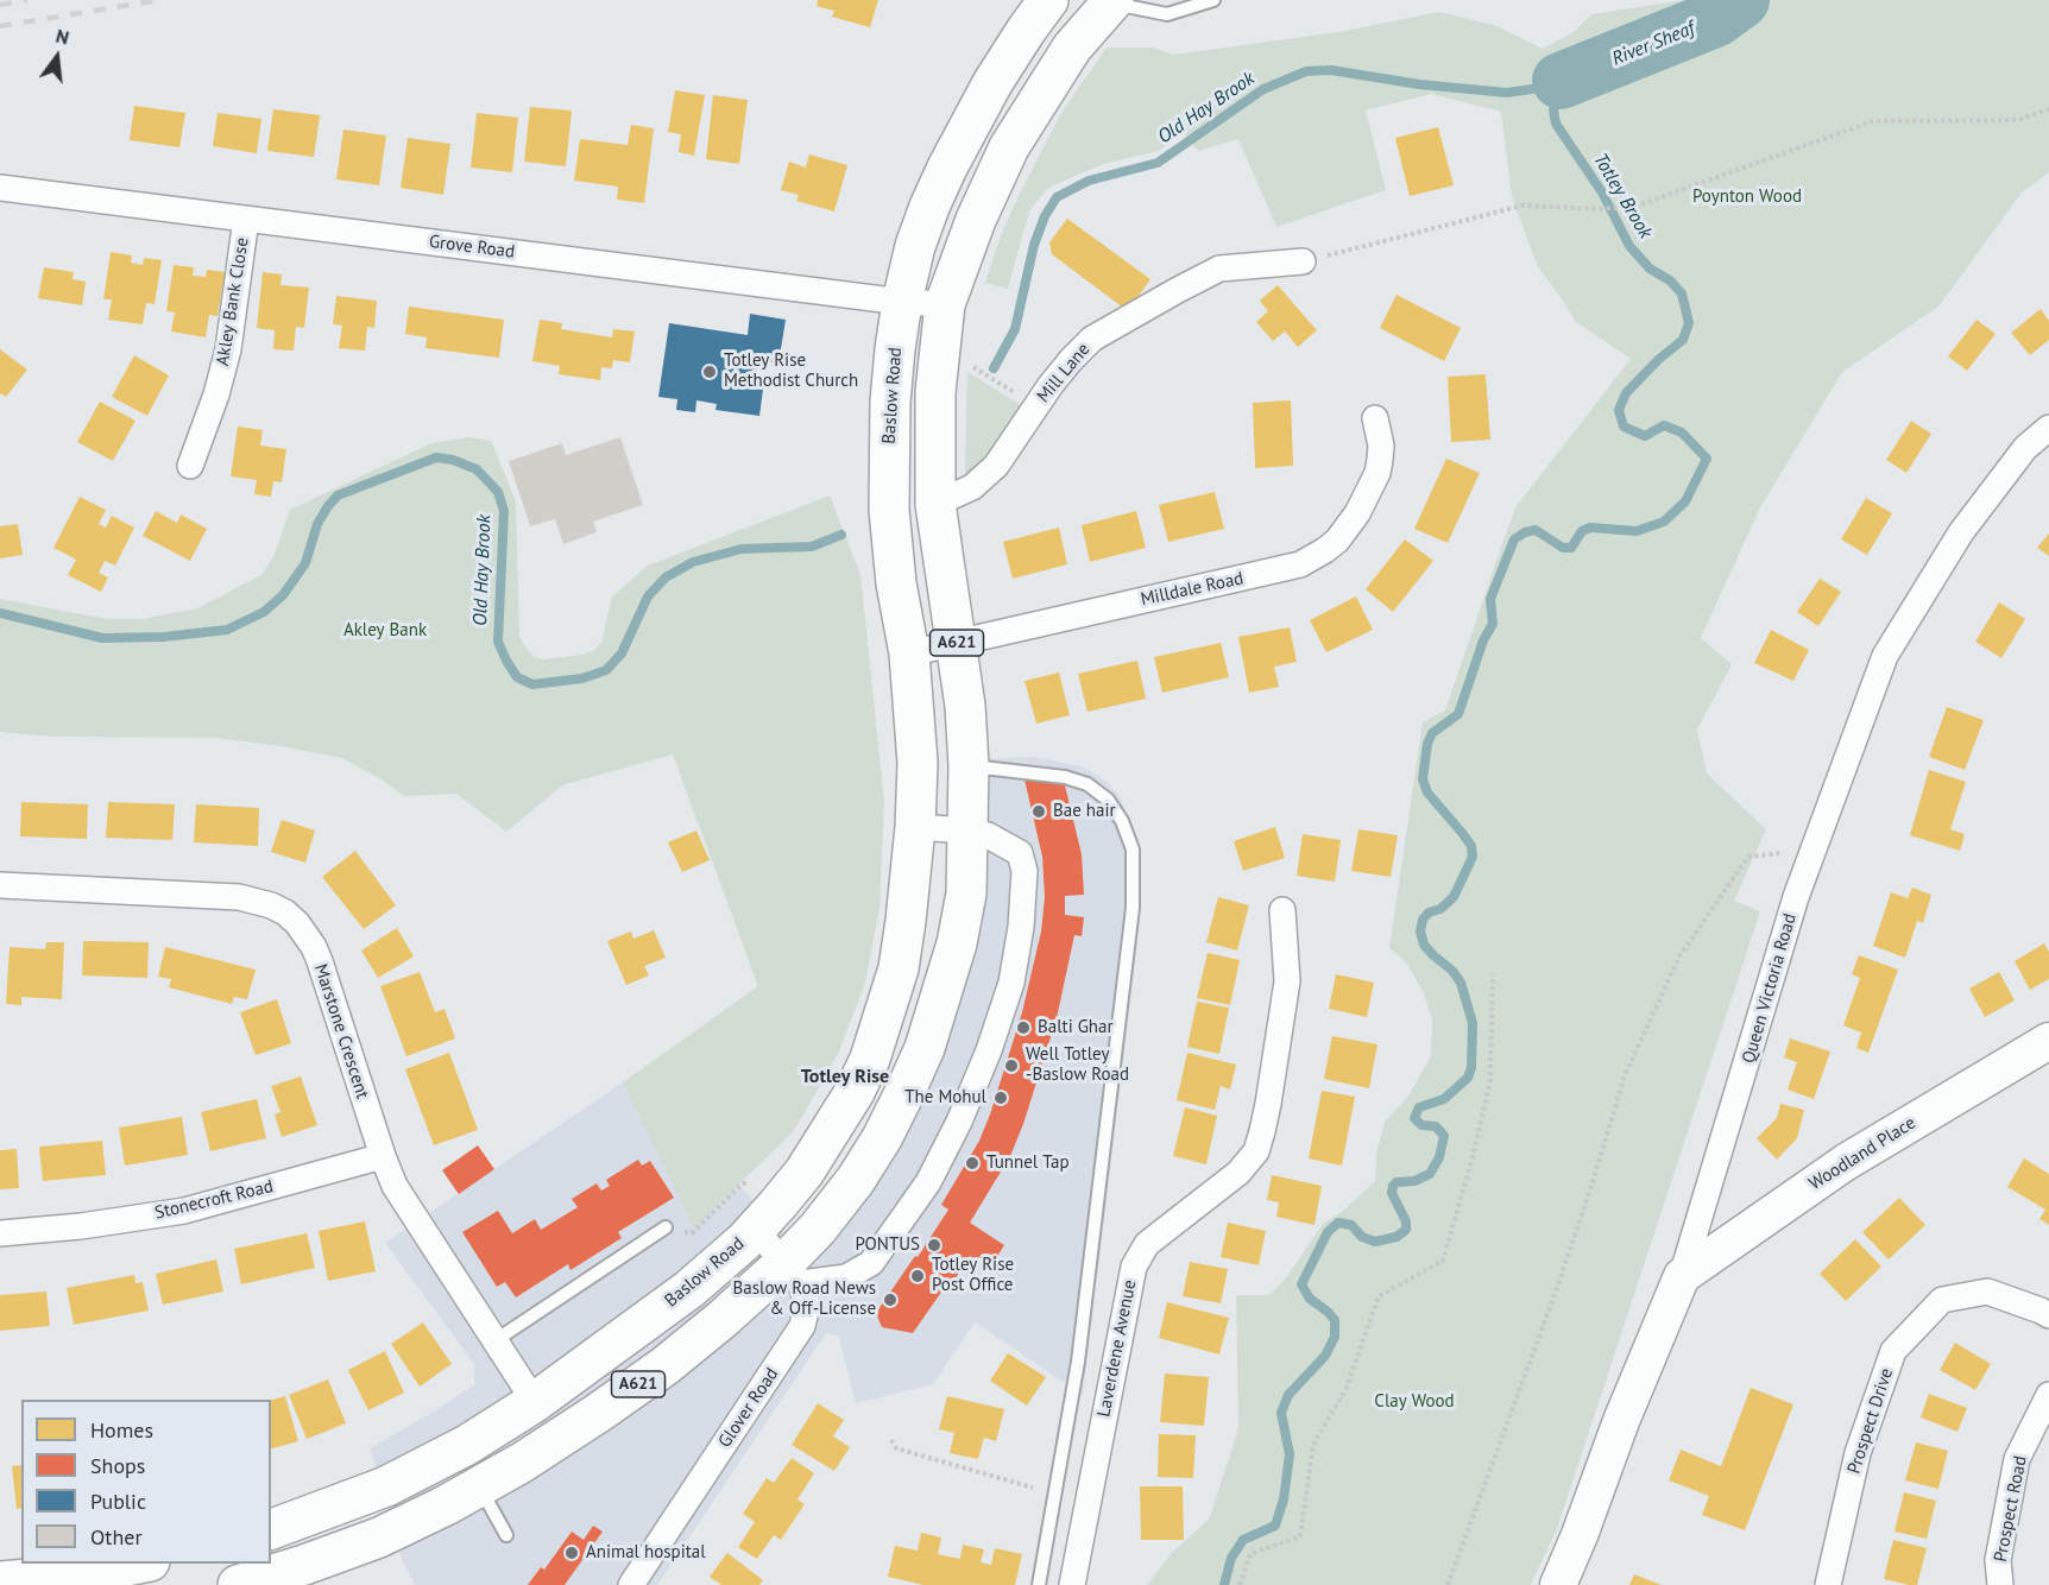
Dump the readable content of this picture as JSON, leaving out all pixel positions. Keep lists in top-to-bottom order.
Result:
{
  "streets": {
    "main road": ["Baslow Road", "A621"],
    "street": [
      "Grove Road",
      "Akley Bank Close",
      "Mill Lane",
      "Milldale Road",
      "Queen Victoria Road",
      "Marstone Crescent",
      "Woodland Place",
      "Stonecroft Road",
      "Laverdene Avenue",
      "Glover Road",
      "Prospect Drive",
      "Prospect Road"
    ]
  },
  "crossings": [
    ["Grove Road", "Akley Bank Close"],
    ["Grove Road", "Baslow Road"],
    ["Grove Road", "A621"],
    ["Mill Lane", "A621"],
    ["Baslow Road", "Milldale Road"],
    ["Baslow Road", "Marstone Crescent"],
    ["Milldale Road", "A621"],
    ["A621", "Glover Road"],
    ["Queen Victoria Road", "Woodland Place"],
    ["Marstone Crescent", "Stonecroft Road"]
  ],
  "districts": ["Totley Rise"],
  "water": ["River Sheaf", "Old Hay Brook", "Totley Brook"],
  "parks": ["Poynton Wood", "Akley Bank", "Clay Wood"],
  "places": [
    "Totley Rise Methodist Church",
    "Bae hair",
    "Balti Ghar",
    "Well Totley -Baslow Road",
    "The Mohul",
    "Tunnel Tap",
    "PONTUS",
    "Totley Rise Post Office",
    "Baslow Road News & Off-License",
    "Animal hospital"
  ],
  "legend": [
    "Homes",
    "Shops",
    "Public",
    "Other"
  ],
  "north": "top"
}
